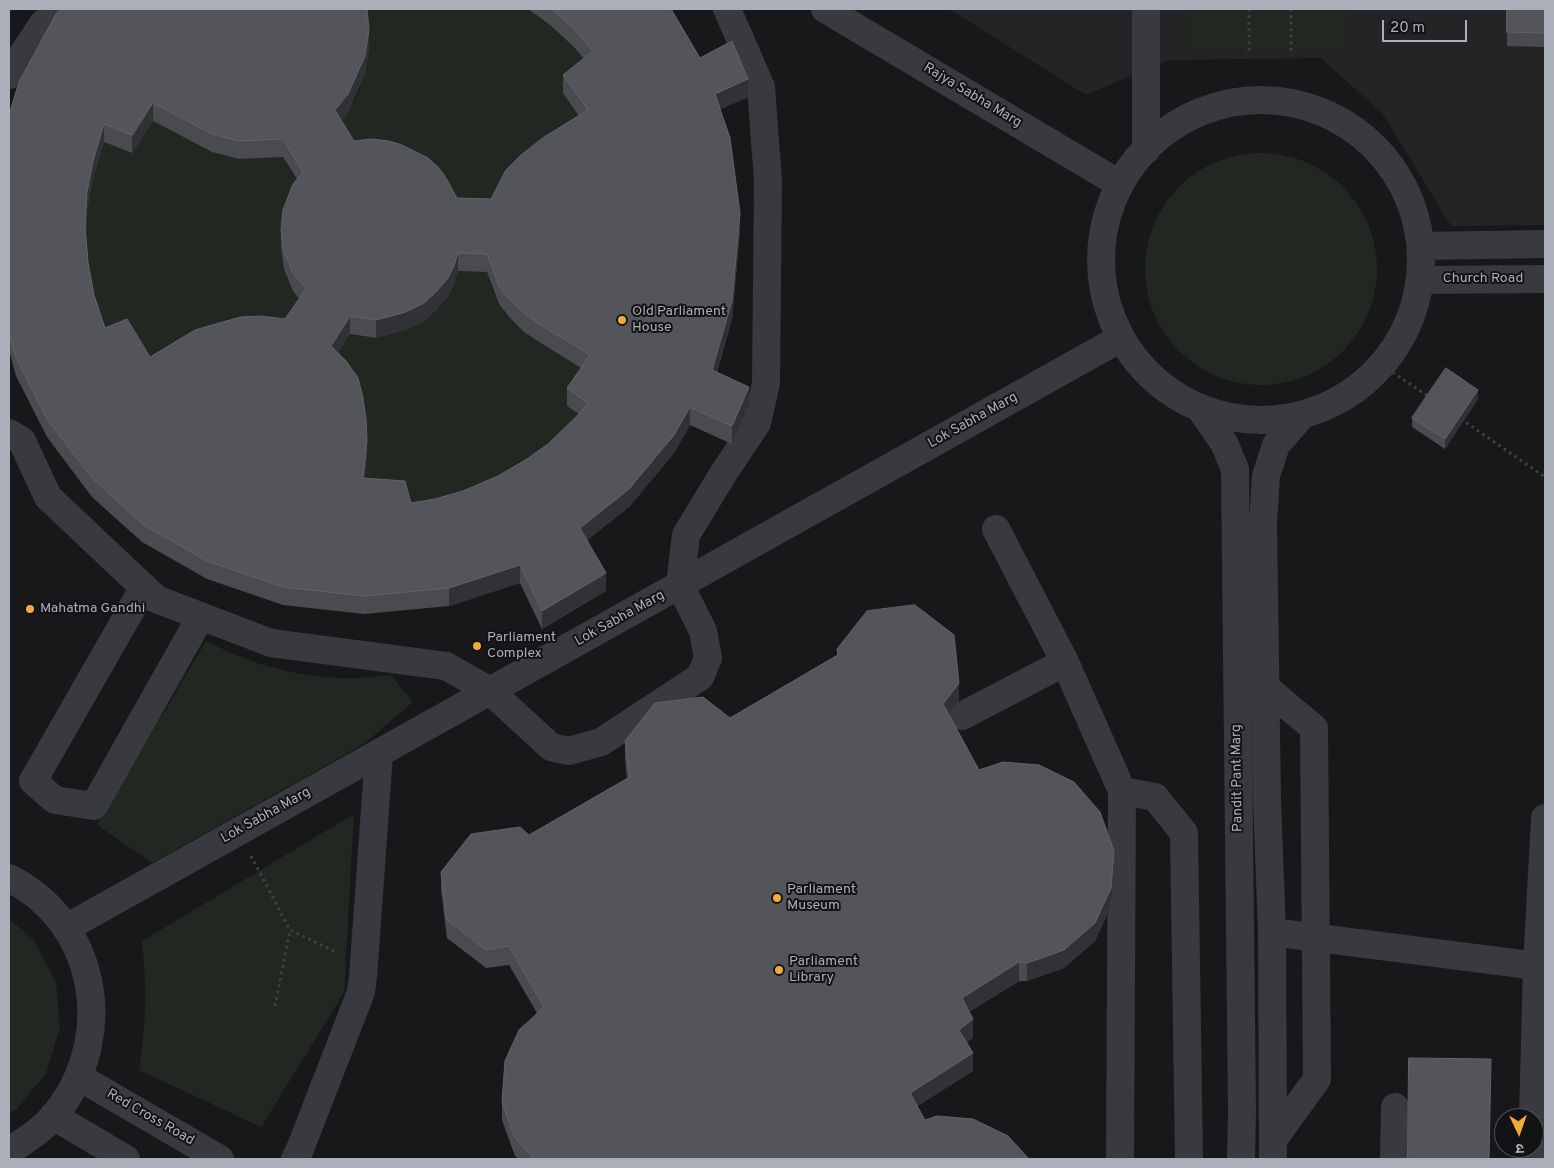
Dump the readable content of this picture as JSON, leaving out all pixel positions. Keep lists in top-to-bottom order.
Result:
{
  "streets": {
    "street": [
      "Rajya Sabha Marg",
      "Church Road",
      "Lok Sabha Marg",
      "Pandit Pant Marg",
      "Red Cross Road"
    ]
  },
  "places": [
    "Old Parliament House",
    "Mahatma Gandhi",
    "Parliament Complex",
    "Parliament Museum",
    "Parliament Library"
  ],
  "scale_bar": "20 m",
  "north": "bottom"
}
